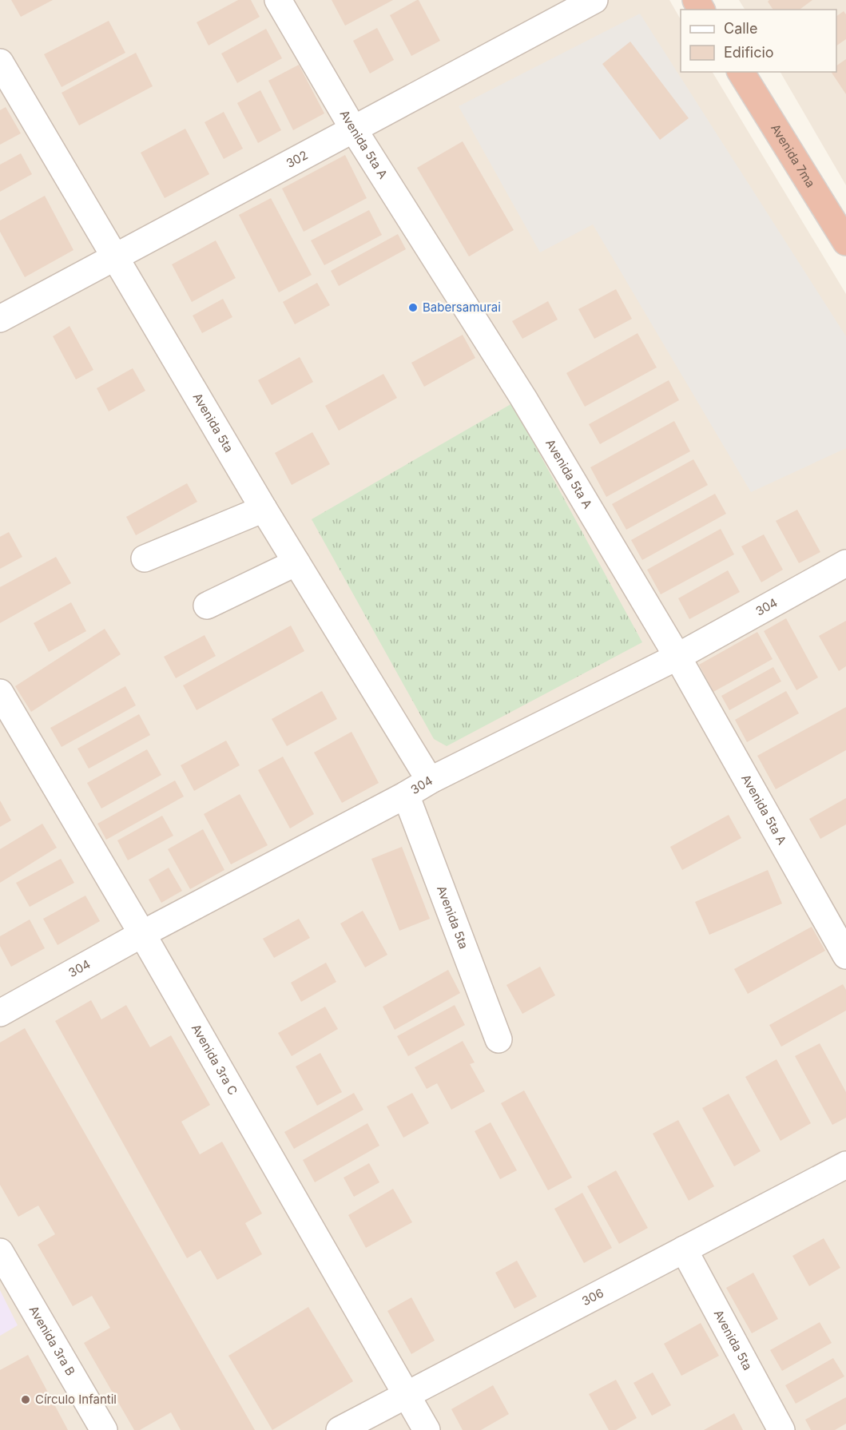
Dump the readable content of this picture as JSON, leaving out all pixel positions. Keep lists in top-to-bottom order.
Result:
{
  "streets": {
    "highway": ["Avenida 7ma"],
    "street": [
      "Avenida 5ta A",
      "302",
      "Avenida 5ta",
      "304",
      "Avenida 3ra C",
      "306",
      "Avenida 3ra B"
    ]
  },
  "crossings": [
    ["Avenida 5ta A", "302"],
    ["Avenida 5ta A", "304"],
    ["302", "Avenida 5ta"],
    ["Avenida 5ta", "304"],
    ["Avenida 5ta", "306"],
    ["304", "Avenida 3ra C"],
    ["Avenida 3ra C", "306"]
  ],
  "places": ["Babersamurai", "Círculo Infantil"],
  "legend": ["Calle", "Edificio"]
}
